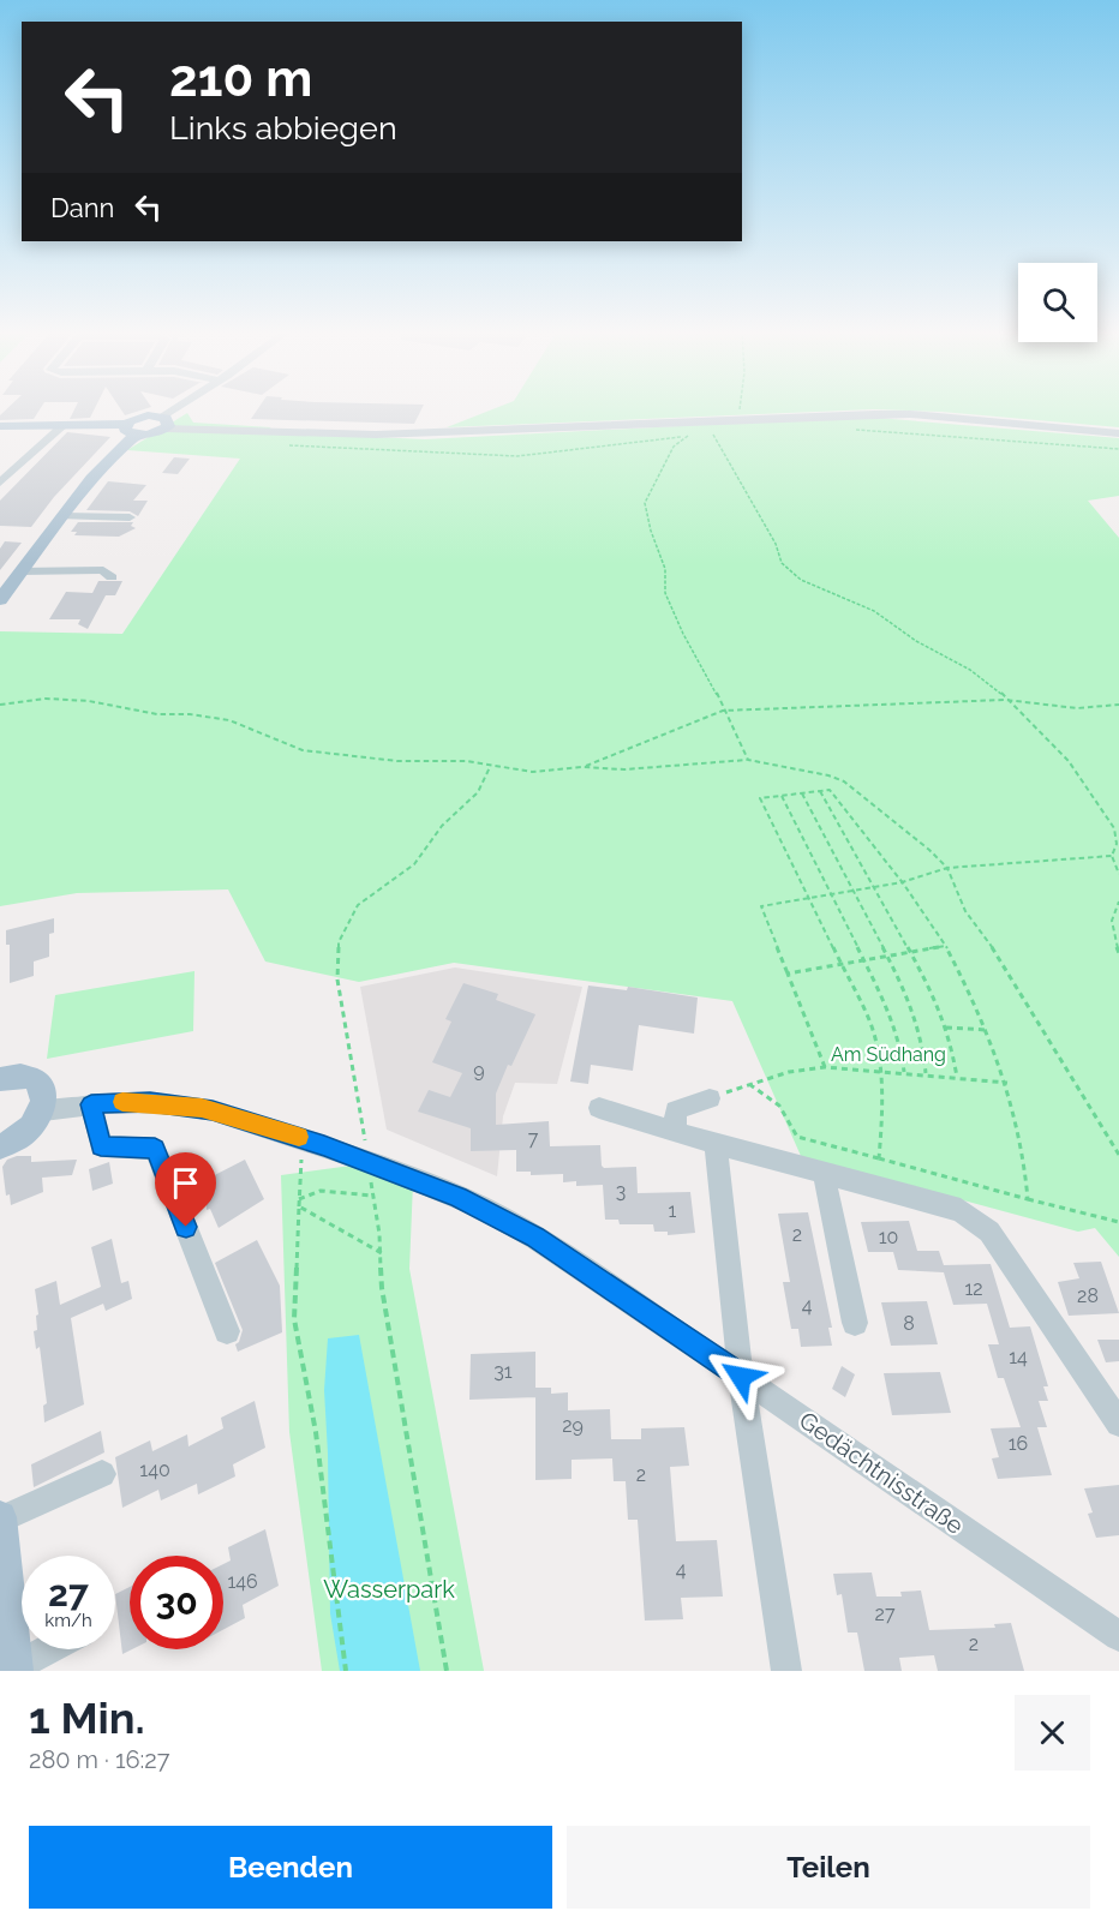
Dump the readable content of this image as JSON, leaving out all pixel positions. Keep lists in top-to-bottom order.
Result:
{
  "streets": {
    "street": ["Gedächtnisstraße"]
  },
  "parks": ["Am Südhang", "Wasserpark"],
  "house_numbers": [
    "9",
    "7",
    "3",
    "1",
    "2",
    "10",
    "12",
    "28",
    "4",
    "8",
    "14",
    "31",
    "29",
    "16",
    "140",
    "2",
    "4",
    "146",
    "27",
    "2"
  ],
  "page": {
    "turn": ["210 m", "Links abbiegen"],
    "then": "Dann",
    "speed": "27 km/h",
    "limit": "30",
    "heading": ["1 Min.", "280 m · 16:27"],
    "buttons": ["Beenden", "Teilen"]
  }
}
